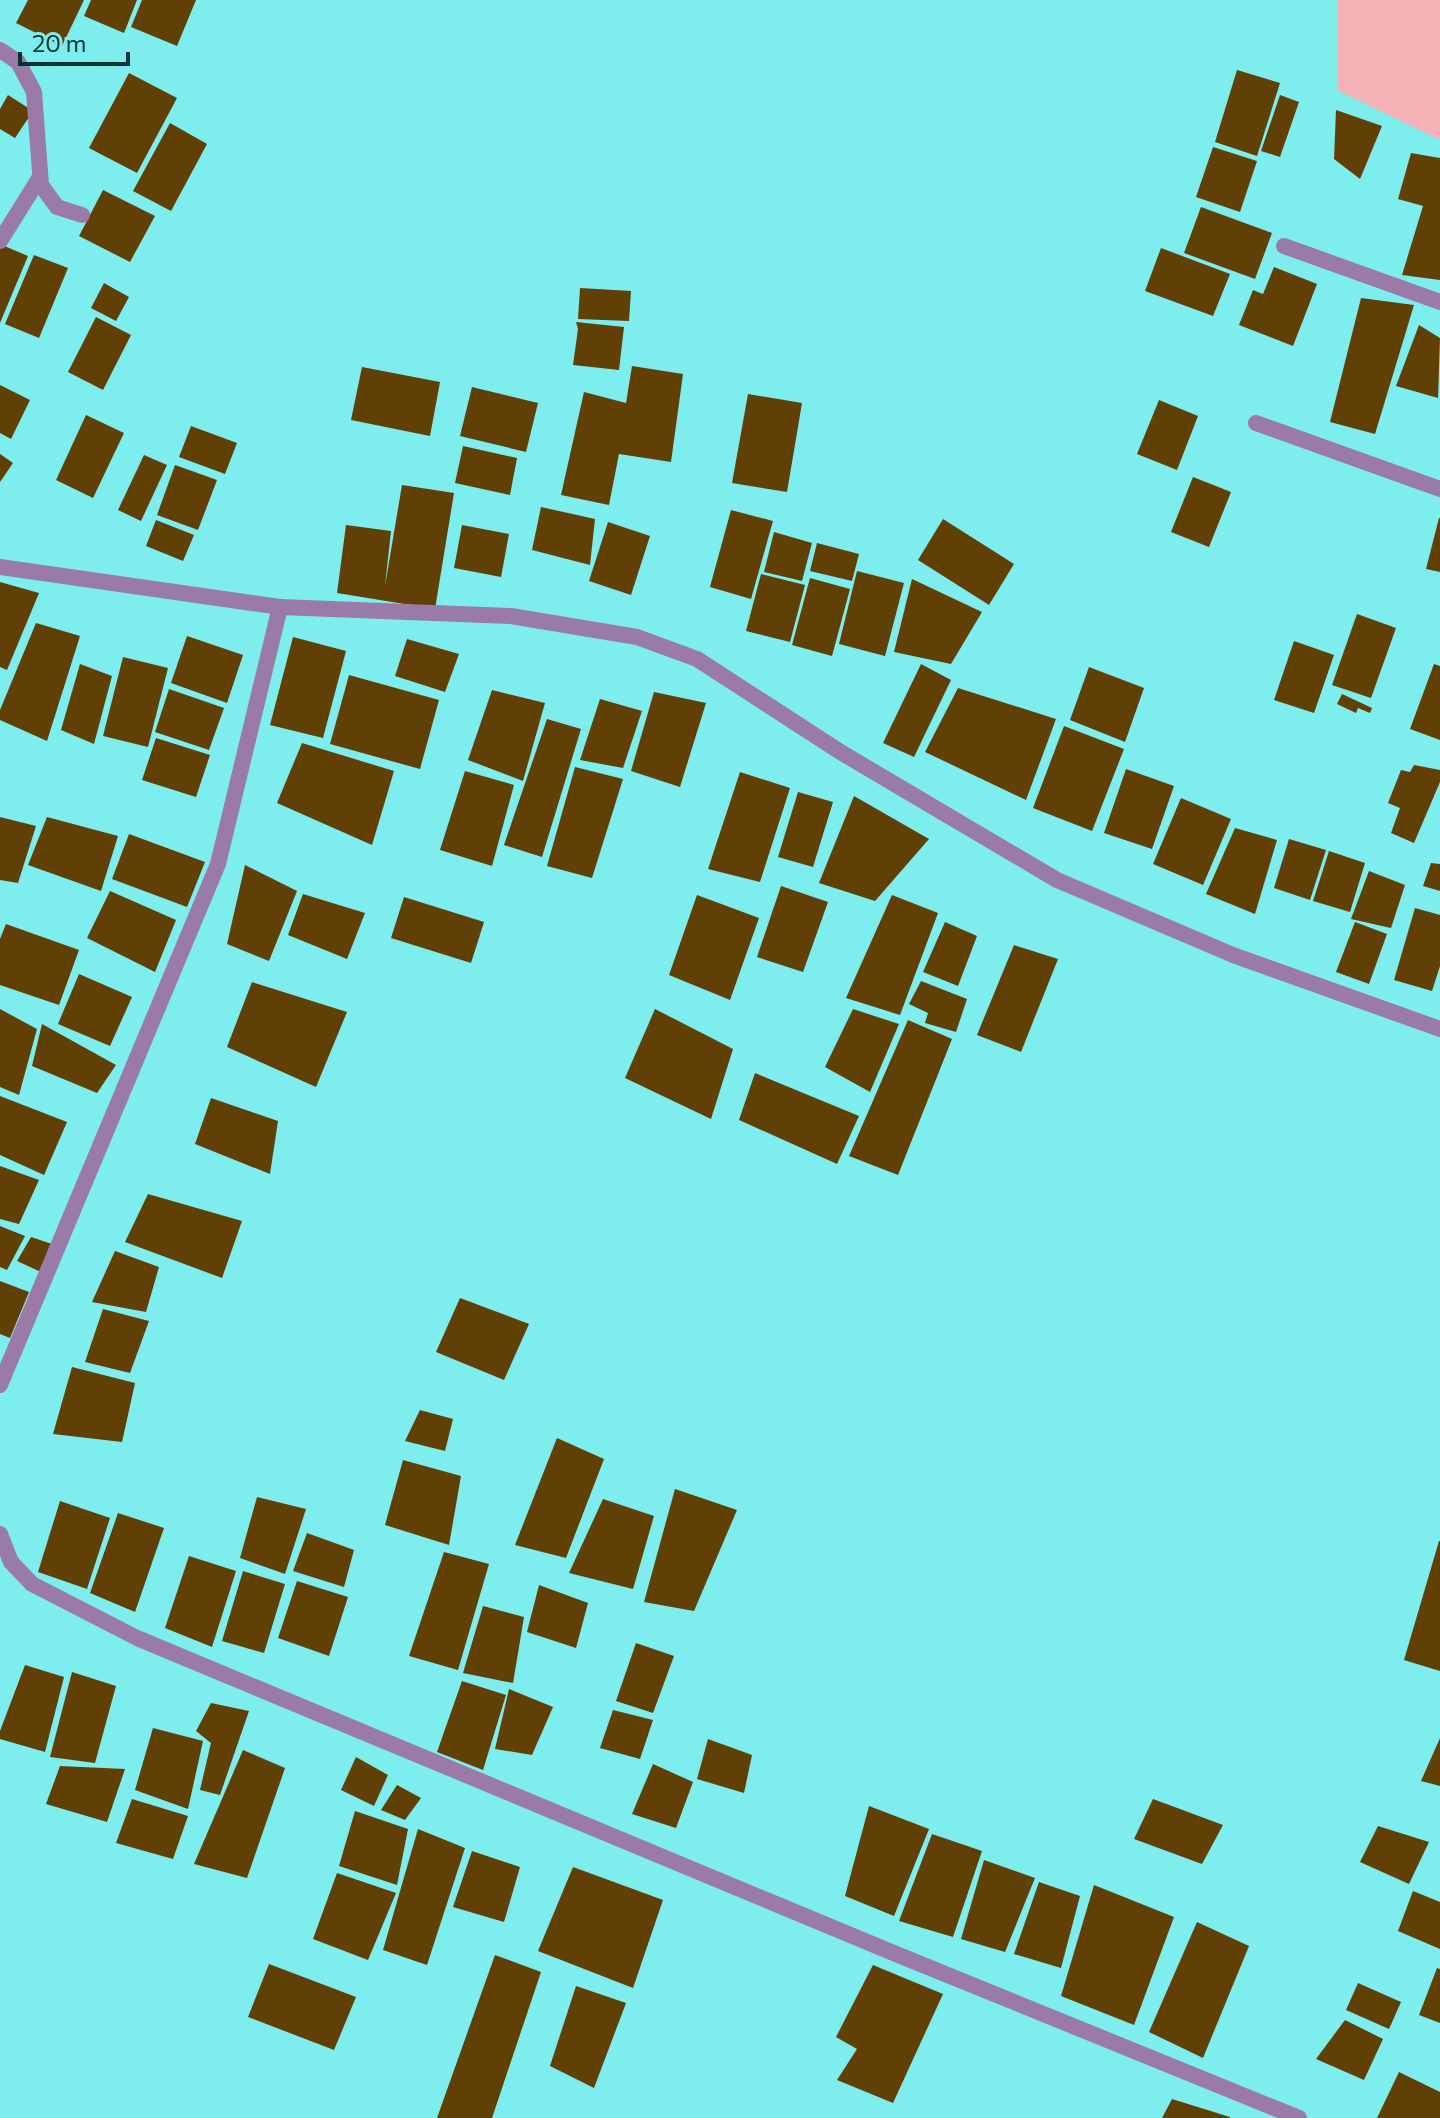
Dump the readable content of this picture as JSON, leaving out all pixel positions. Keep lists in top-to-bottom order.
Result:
{
  "scale_bar": "20 m"
}
